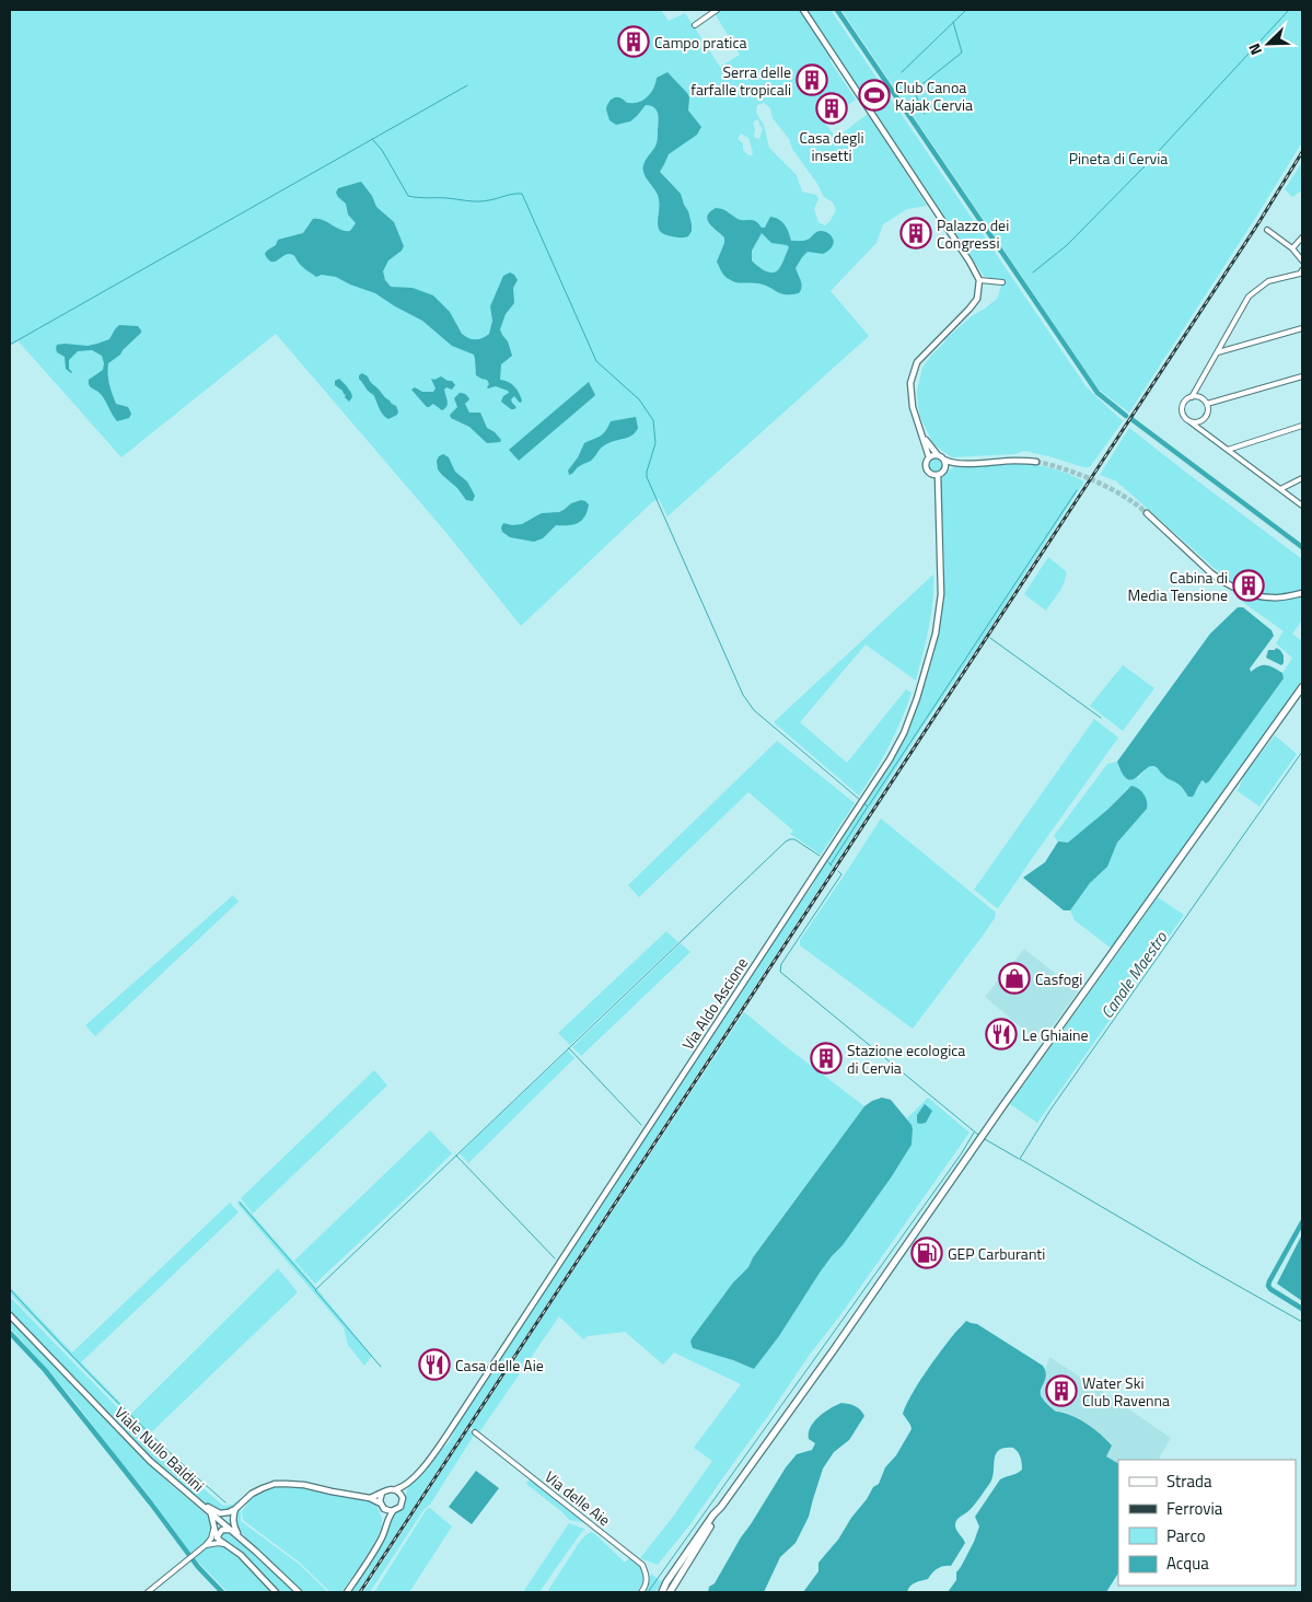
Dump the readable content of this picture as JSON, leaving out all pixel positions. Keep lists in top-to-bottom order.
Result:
{
  "streets": {
    "street": ["Via Aldo Ascione", "Viale Nullo Baldini", "Via delle Aie"]
  },
  "water": ["Canale Maestro"],
  "parks": ["Pineta di Cervia"],
  "places": {
    "building": [
      "Campo pratica",
      "Serra delle farfalle tropicali",
      "Casa degli insetti",
      "Palazzo dei Congressi",
      "Cabina di Media Tensione",
      "Stazione ecologica di Cervia",
      "Water Ski Club Ravenna"
    ],
    "sports": ["Club Canoa Kajak Cervia"],
    "shop": ["Casfogi"],
    "restaurant": ["Le Ghiaine", "Casa delle Aie"],
    "fuel station": ["GEP Carburanti"]
  },
  "legend": [
    "Strada",
    "Ferrovia",
    "Parco",
    "Acqua"
  ],
  "north": "bottom left"
}
